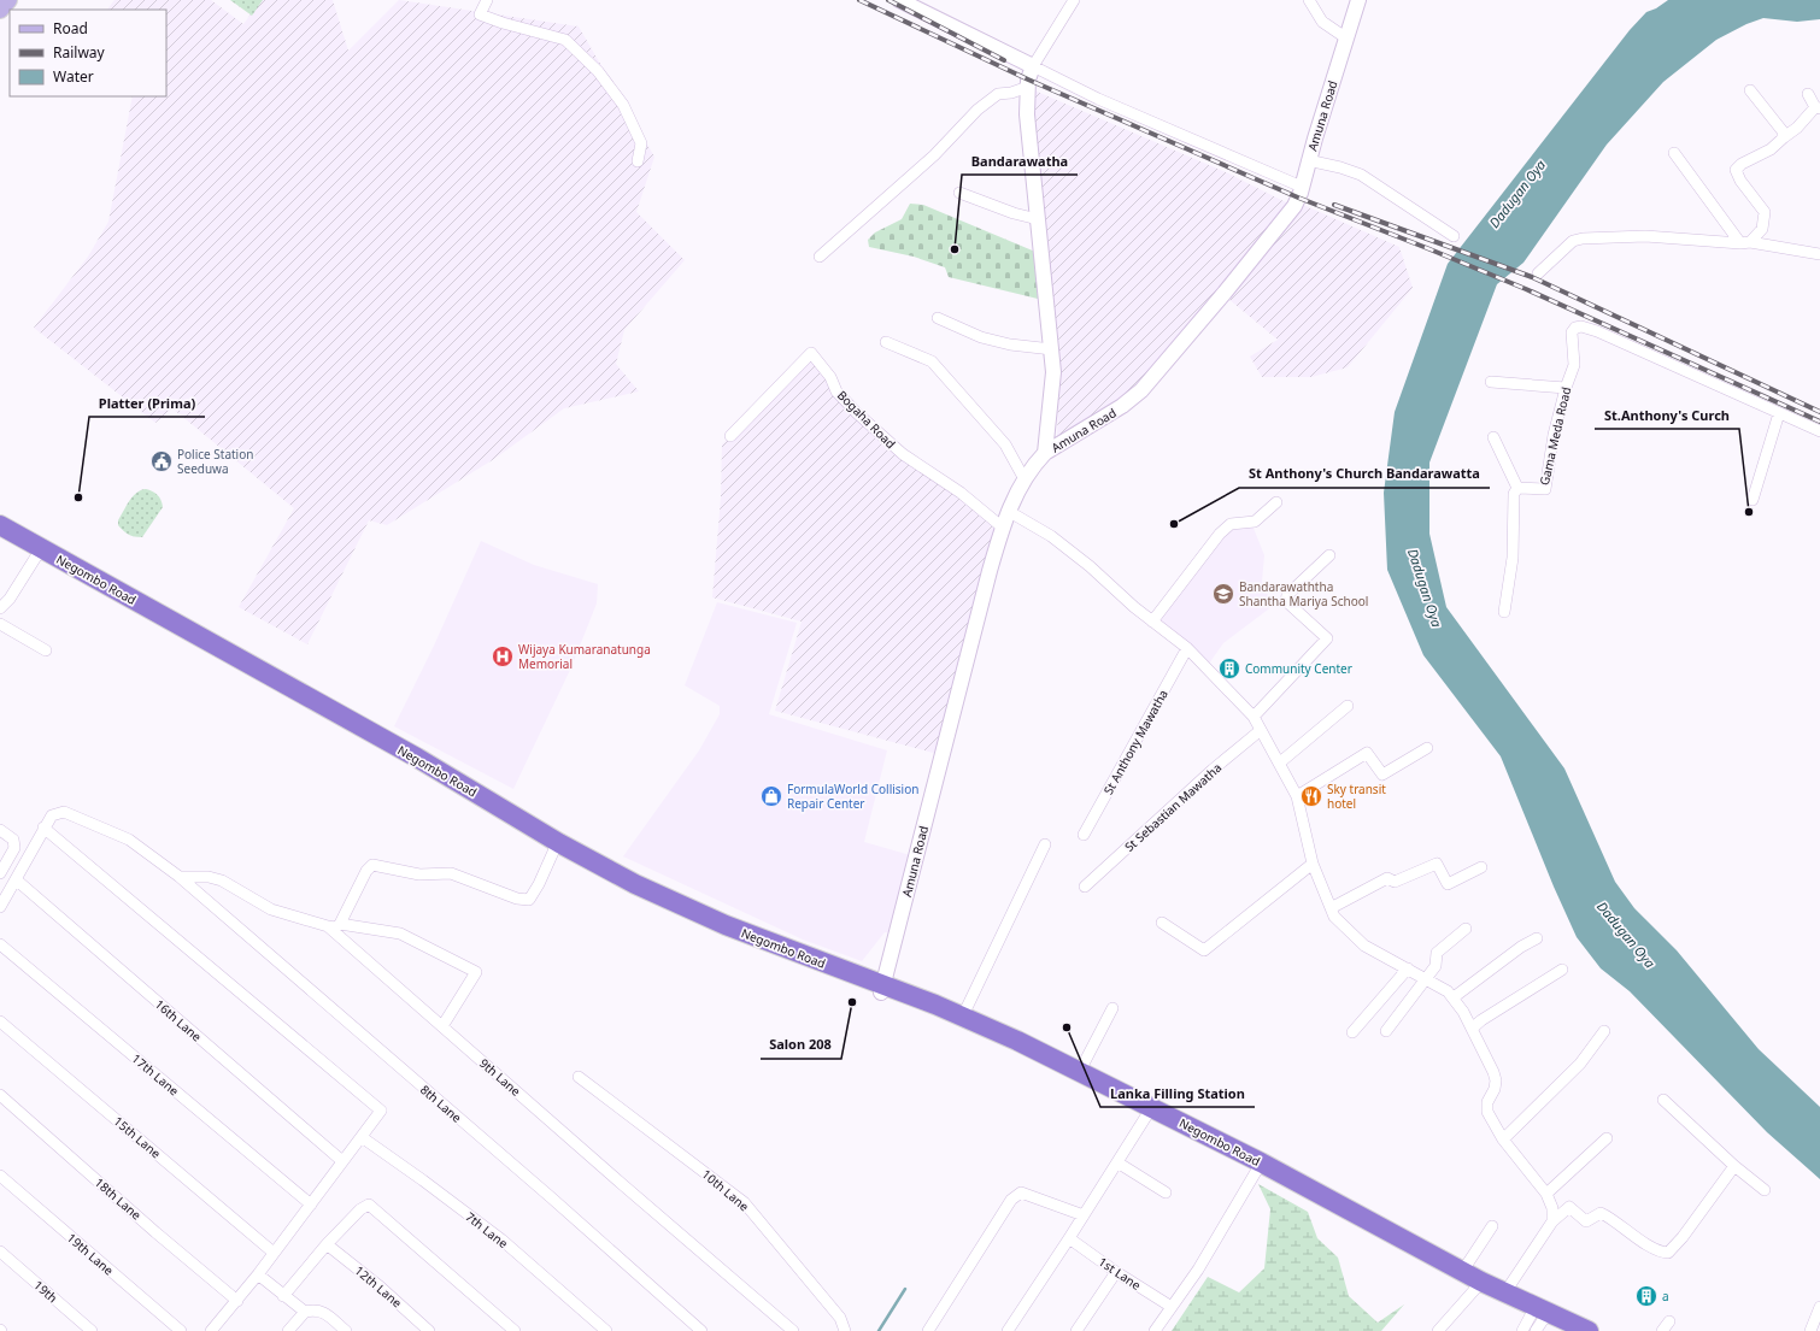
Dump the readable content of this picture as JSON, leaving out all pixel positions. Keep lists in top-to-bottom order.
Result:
{
  "streets": {
    "highway": ["Negombo Road"],
    "street": [
      "Amuna Road",
      "Bogaha Road",
      "Gama Meda Road",
      "St Anthony Mawatha",
      "St Sebastian Mawatha",
      "16th Lane",
      "17th Lane",
      "9th Lane",
      "8th Lane",
      "15th Lane",
      "10th Lane",
      "18th Lane",
      "7th Lane",
      "19th Lane",
      "1st Lane",
      "12th Lane",
      "19th"
    ]
  },
  "crossings": [
    ["Amuna Road", "Bogaha Road"],
    ["Amuna Road", "Negombo Road"],
    ["9th Lane", "8th Lane"]
  ],
  "water": ["Dadugan Oya"],
  "places": {
    "other": [
      "Bandarawatha",
      "Platter (Prima)",
      "St.Anthony's Curch",
      "St Anthony's Church Bandarawatta",
      "Salon 208",
      "Lanka Filling Station"
    ],
    "public building": ["Police Station Seeduwa"],
    "school or university": ["Bandarawaththa Shantha Mariya School"],
    "hospital": ["Wijaya Kumaranatunga Memorial"],
    "building": ["Community Center", "a"],
    "shop": ["FormulaWorld Collision Repair Center"],
    "restaurant": ["Sky transit hotel"]
  },
  "legend": ["Road", "Railway", "Water"]
}
